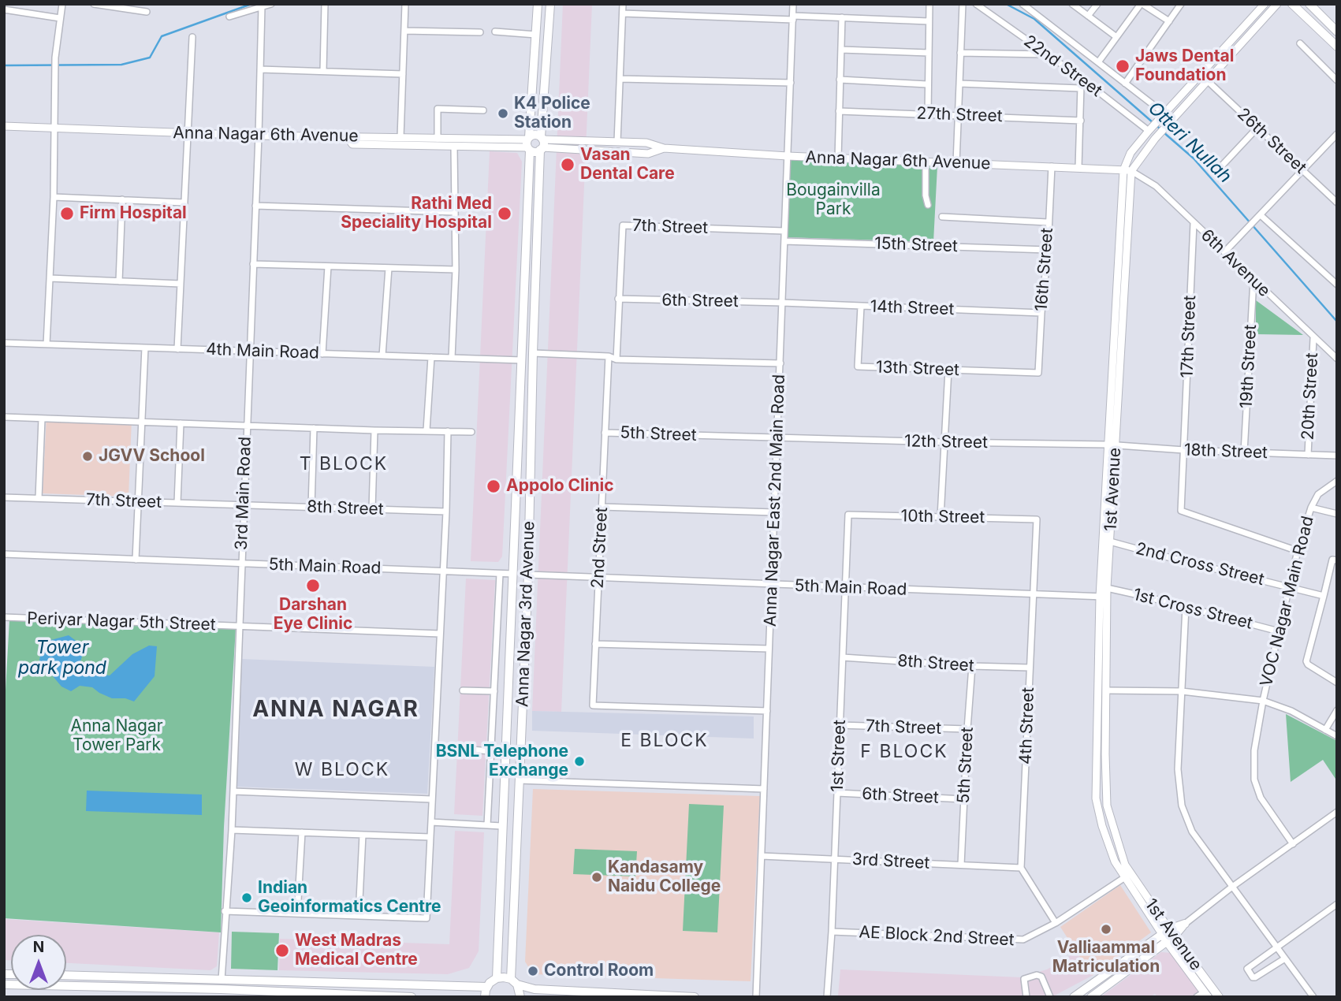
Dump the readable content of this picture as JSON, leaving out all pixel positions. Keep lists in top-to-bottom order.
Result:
{
  "streets": {
    "main road": ["1st Avenue", "Anna Nagar 3rd Avenue"],
    "street": [
      "22nd Street",
      "27th Street",
      "Anna Nagar 6th Avenue",
      "26th Street",
      "7th Street",
      "15th Street",
      "6th Avenue",
      "16th Street",
      "6th Street",
      "14th Street",
      "17th Street",
      "4th Main Road",
      "19th Street",
      "13th Street",
      "20th Street",
      "5th Street",
      "12th Street",
      "18th Street",
      "3rd Main Road",
      "Anna Nagar East 2nd Main Road",
      "8th Street",
      "10th Street",
      "2nd Street",
      "2nd Cross Street",
      "5th Main Road",
      "VOC Nagar Main Road",
      "1st Cross Street",
      "Periyar Nagar 5th Street",
      "4th Street",
      "1st Street",
      "3rd Street",
      "AE Block 2nd Street"
    ]
  },
  "crossings": [
    ["22nd Street", "1st Avenue"],
    ["Anna Nagar 6th Avenue", "6th Avenue"],
    ["Anna Nagar 6th Avenue", "16th Street"],
    ["Anna Nagar 6th Avenue", "1st Avenue"],
    ["Anna Nagar 6th Avenue", "3rd Main Road"],
    ["Anna Nagar 6th Avenue", "Anna Nagar East 2nd Main Road"],
    ["Anna Nagar 6th Avenue", "Anna Nagar 3rd Avenue"],
    ["7th Street", "6th Street"],
    ["7th Street", "5th Street"],
    ["7th Street", "3rd Main Road"],
    ["7th Street", "Anna Nagar East 2nd Main Road"],
    ["7th Street", "8th Street"],
    ["7th Street", "1st Street"],
    ["15th Street", "16th Street"],
    ["15th Street", "Anna Nagar East 2nd Main Road"],
    ["6th Avenue", "17th Street"],
    ["6th Avenue", "19th Street"],
    ["6th Avenue", "20th Street"],
    ["6th Avenue", "1st Avenue"],
    ["16th Street", "14th Street"],
    ["16th Street", "13th Street"],
    ["6th Street", "14th Street"],
    ["6th Street", "5th Street"],
    ["6th Street", "Anna Nagar East 2nd Main Road"],
    ["6th Street", "1st Street"],
    ["14th Street", "13th Street"],
    ["14th Street", "Anna Nagar East 2nd Main Road"],
    ["17th Street", "18th Street"],
    ["17th Street", "VOC Nagar Main Road"],
    ["4th Main Road", "3rd Main Road"],
    ["4th Main Road", "Anna Nagar 3rd Avenue"],
    ["19th Street", "18th Street"],
    ["20th Street", "18th Street"],
    ["5th Street", "12th Street"],
    ["5th Street", "Anna Nagar East 2nd Main Road"],
    ["5th Street", "8th Street"],
    ["5th Street", "2nd Street"],
    ["5th Street", "3rd Street"],
    ["12th Street", "18th Street"],
    ["12th Street", "1st Avenue"],
    ["12th Street", "Anna Nagar East 2nd Main Road"],
    ["18th Street", "1st Avenue"],
    ["1st Avenue", "2nd Cross Street"],
    ["1st Avenue", "5th Main Road"],
    ["1st Avenue", "1st Cross Street"],
    ["1st Avenue", "AE Block 2nd Street"],
    ["3rd Main Road", "8th Street"],
    ["3rd Main Road", "5th Main Road"],
    ["3rd Main Road", "Periyar Nagar 5th Street"],
    ["Anna Nagar East 2nd Main Road", "2nd Street"],
    ["Anna Nagar East 2nd Main Road", "5th Main Road"],
    ["Anna Nagar East 2nd Main Road", "3rd Street"],
    ["8th Street", "4th Street"],
    ["8th Street", "1st Street"],
    ["10th Street", "4th Street"],
    ["10th Street", "1st Street"],
    ["2nd Street", "5th Main Road"],
    ["2nd Cross Street", "VOC Nagar Main Road"],
    ["5th Main Road", "Anna Nagar 3rd Avenue"],
    ["5th Main Road", "4th Street"],
    ["5th Main Road", "1st Street"],
    ["VOC Nagar Main Road", "1st Cross Street"],
    ["4th Street", "3rd Street"],
    ["1st Street", "3rd Street"],
    ["1st Street", "AE Block 2nd Street"]
  ],
  "districts": [
    "T BLOCK",
    "ANNA NAGAR",
    "E BLOCK",
    "F BLOCK",
    "W BLOCK"
  ],
  "water": ["Otteri Nullah", "Tower park pond"],
  "parks": ["Bougainvilla Park", "Anna Nagar Tower Park"],
  "places": [
    "Jaws Dental Foundation",
    "K4 Police Station",
    "Vasan Dental Care",
    "Firm Hospital",
    "Rathi Med Speciality Hospital",
    "JGVV School",
    "Appolo Clinic",
    "Darshan Eye Clinic",
    "BSNL Telephone Exchange",
    "Kandasamy Naidu College",
    "Indian Geoinformatics Centre",
    "Valliaammal Matriculation",
    "West Madras Medical Centre",
    "Control Room"
  ],
  "north": "top"
}
